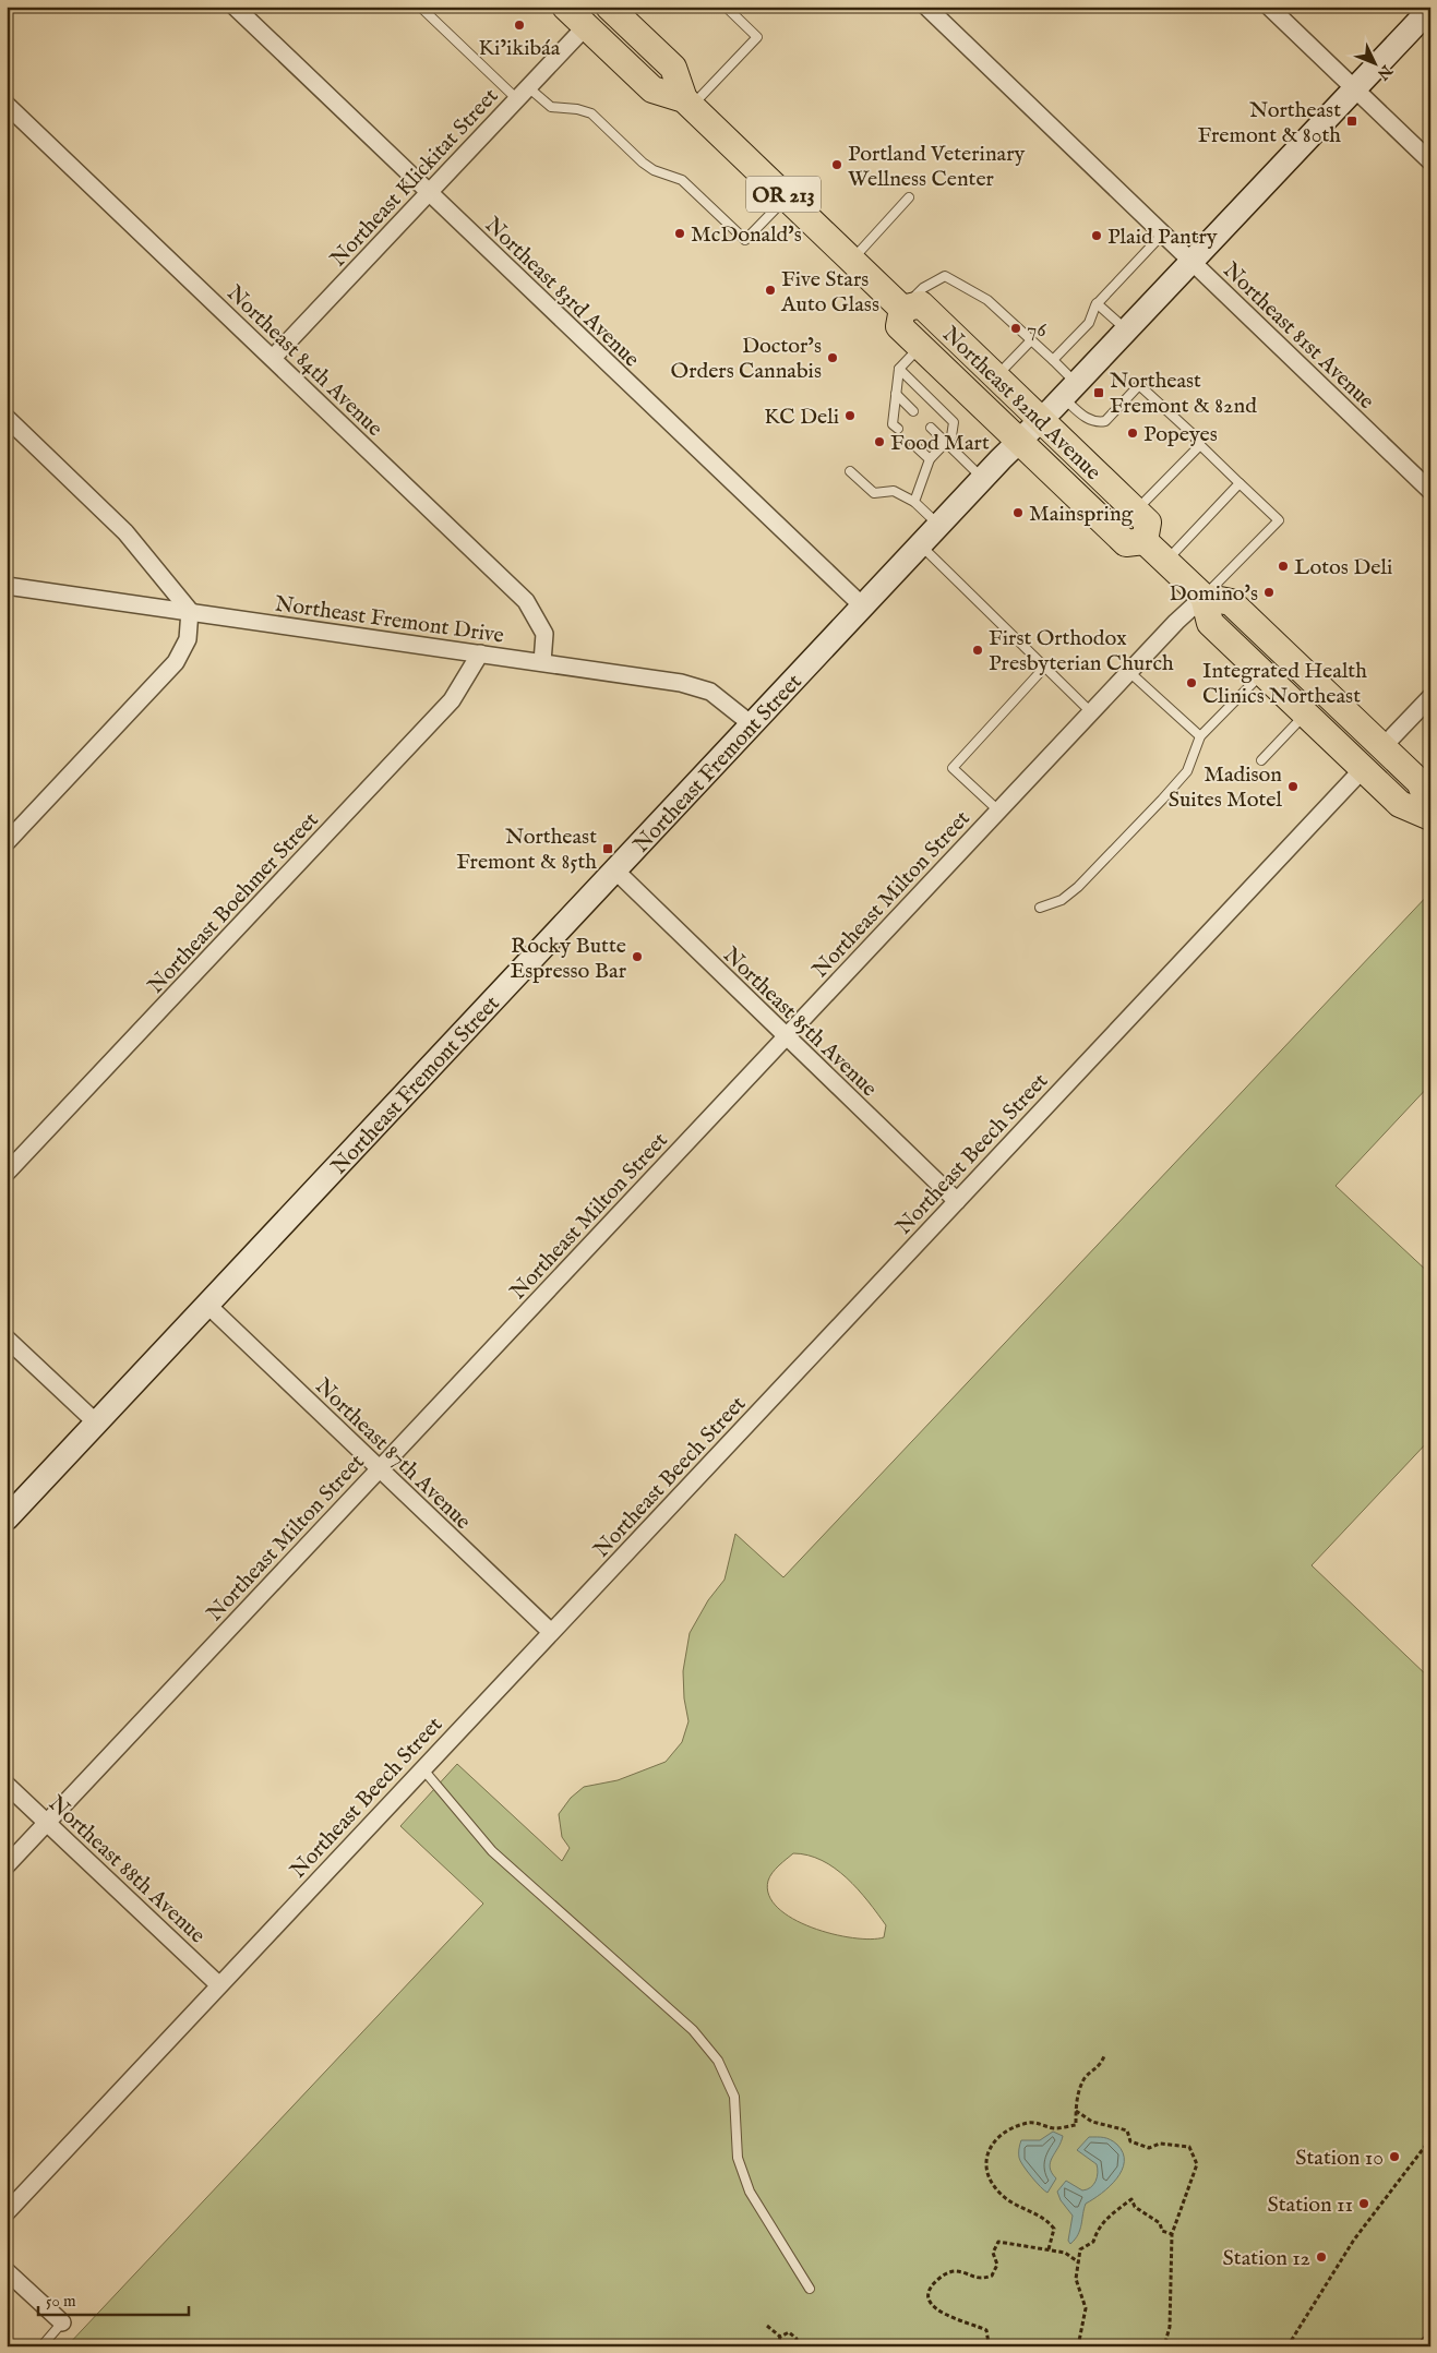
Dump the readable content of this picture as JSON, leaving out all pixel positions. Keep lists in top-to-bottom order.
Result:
{
  "streets": {
    "main road": ["OR 213", "Northeast 82nd Avenue"],
    "street": [
      "Northeast Klickitat Street",
      "Northeast 83rd Avenue",
      "Northeast 81st Avenue",
      "Northeast 84th Avenue",
      "Northeast Fremont Drive",
      "Northeast Fremont Street",
      "Northeast Milton Street",
      "Northeast Boehmer Street",
      "Northeast 85th Avenue",
      "Northeast Beech Street",
      "Northeast 87th Avenue",
      "Northeast 88th Avenue"
    ]
  },
  "crossings": [
    ["Northeast Klickitat Street", "OR 213"],
    ["Northeast Klickitat Street", "Northeast 83rd Avenue"],
    ["Northeast Klickitat Street", "Northeast 84th Avenue"],
    ["OR 213", "Northeast 82nd Avenue"],
    ["Northeast 83rd Avenue", "Northeast Fremont Street"],
    ["Northeast 81st Avenue", "Northeast Fremont Street"],
    ["Northeast 84th Avenue", "Northeast Fremont Drive"],
    ["Northeast 82nd Avenue", "Northeast Fremont Street"],
    ["Northeast Fremont Drive", "Northeast Fremont Street"],
    ["Northeast Fremont Drive", "Northeast Boehmer Street"],
    ["Northeast Fremont Street", "Northeast 85th Avenue"],
    ["Northeast Fremont Street", "Northeast 87th Avenue"],
    ["Northeast Milton Street", "Northeast 85th Avenue"],
    ["Northeast Milton Street", "Northeast 87th Avenue"],
    ["Northeast Milton Street", "Northeast 88th Avenue"],
    ["Northeast 85th Avenue", "Northeast Beech Street"],
    ["Northeast Beech Street", "Northeast 87th Avenue"],
    ["Northeast Beech Street", "Northeast 88th Avenue"]
  ],
  "places": {
    "other": [
      "Ki’ikibáa",
      "Portland Veterinary Wellness Center",
      "McDonald's",
      "Plaid Pantry",
      "Five Stars Auto Glass",
      "76",
      "Doctor’s Orders Cannabis",
      "KC Deli",
      "Popeyes",
      "Food Mart",
      "Mainspring",
      "Lotos Deli",
      "Domino's",
      "First Orthodox Presbyterian Church",
      "Integrated Health Clinics Northeast",
      "Madison Suites Motel",
      "Rocky Butte Espresso Bar",
      "Station 10",
      "Station 11",
      "Station 12"
    ],
    "transit": ["Northeast Fremont & 80th", "Northeast Fremont & 82nd", "Northeast Fremont & 85th"]
  },
  "scale_bar": "50 m",
  "north": "bottom right"
}
